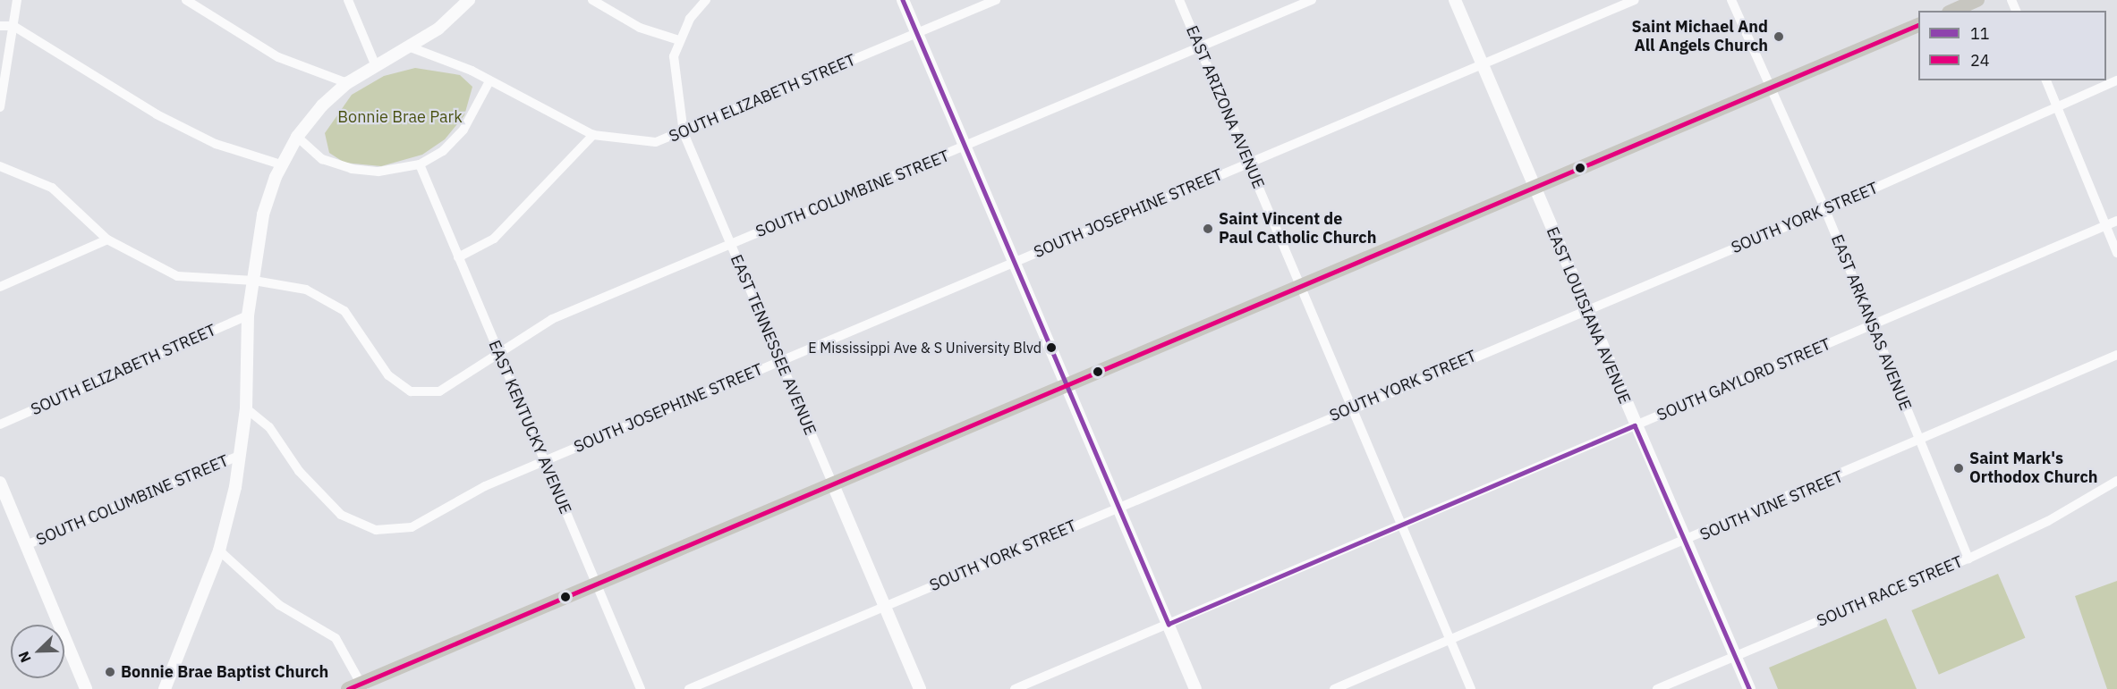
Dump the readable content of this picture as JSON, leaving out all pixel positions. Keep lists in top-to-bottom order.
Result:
{
  "streets": {
    "street": [
      "SOUTH ELIZABETH STREET",
      "EAST ARIZONA AVENUE",
      "SOUTH COLUMBINE STREET",
      "SOUTH JOSEPHINE STREET",
      "SOUTH YORK STREET",
      "EAST LOUISIANA AVENUE",
      "EAST ARKANSAS AVENUE",
      "EAST TENNESSEE AVENUE",
      "SOUTH GAYLORD STREET",
      "EAST KENTUCKY AVENUE",
      "SOUTH VINE STREET",
      "SOUTH RACE STREET"
    ]
  },
  "crossings": [
    ["SOUTH ELIZABETH STREET", "EAST TENNESSEE AVENUE"],
    ["EAST ARIZONA AVENUE", "SOUTH COLUMBINE STREET"],
    ["EAST ARIZONA AVENUE", "SOUTH JOSEPHINE STREET"],
    ["EAST ARIZONA AVENUE", "SOUTH YORK STREET"],
    ["EAST ARIZONA AVENUE", "SOUTH GAYLORD STREET"],
    ["EAST ARIZONA AVENUE", "SOUTH VINE STREET"],
    ["SOUTH COLUMBINE STREET", "EAST TENNESSEE AVENUE"],
    ["SOUTH COLUMBINE STREET", "EAST KENTUCKY AVENUE"],
    ["SOUTH JOSEPHINE STREET", "EAST LOUISIANA AVENUE"],
    ["SOUTH JOSEPHINE STREET", "EAST TENNESSEE AVENUE"],
    ["SOUTH JOSEPHINE STREET", "EAST KENTUCKY AVENUE"],
    ["SOUTH YORK STREET", "EAST LOUISIANA AVENUE"],
    ["SOUTH YORK STREET", "EAST ARKANSAS AVENUE"],
    ["SOUTH YORK STREET", "EAST TENNESSEE AVENUE"],
    ["EAST LOUISIANA AVENUE", "SOUTH GAYLORD STREET"],
    ["EAST LOUISIANA AVENUE", "SOUTH VINE STREET"],
    ["EAST LOUISIANA AVENUE", "SOUTH RACE STREET"],
    ["EAST ARKANSAS AVENUE", "SOUTH GAYLORD STREET"],
    ["EAST ARKANSAS AVENUE", "SOUTH VINE STREET"],
    ["EAST ARKANSAS AVENUE", "SOUTH RACE STREET"]
  ],
  "parks": ["Bonnie Brae Park"],
  "places": [
    "Saint Michael And All Angels Church",
    "Saint Vincent de Paul Catholic Church",
    "E Mississippi Ave & S University Blvd",
    "Saint Mark's Orthodox Church",
    "Bonnie Brae Baptist Church"
  ],
  "lines": ["transit line 11", "transit line 24"],
  "legend": ["11", "24"],
  "north": "bottom left"
}
